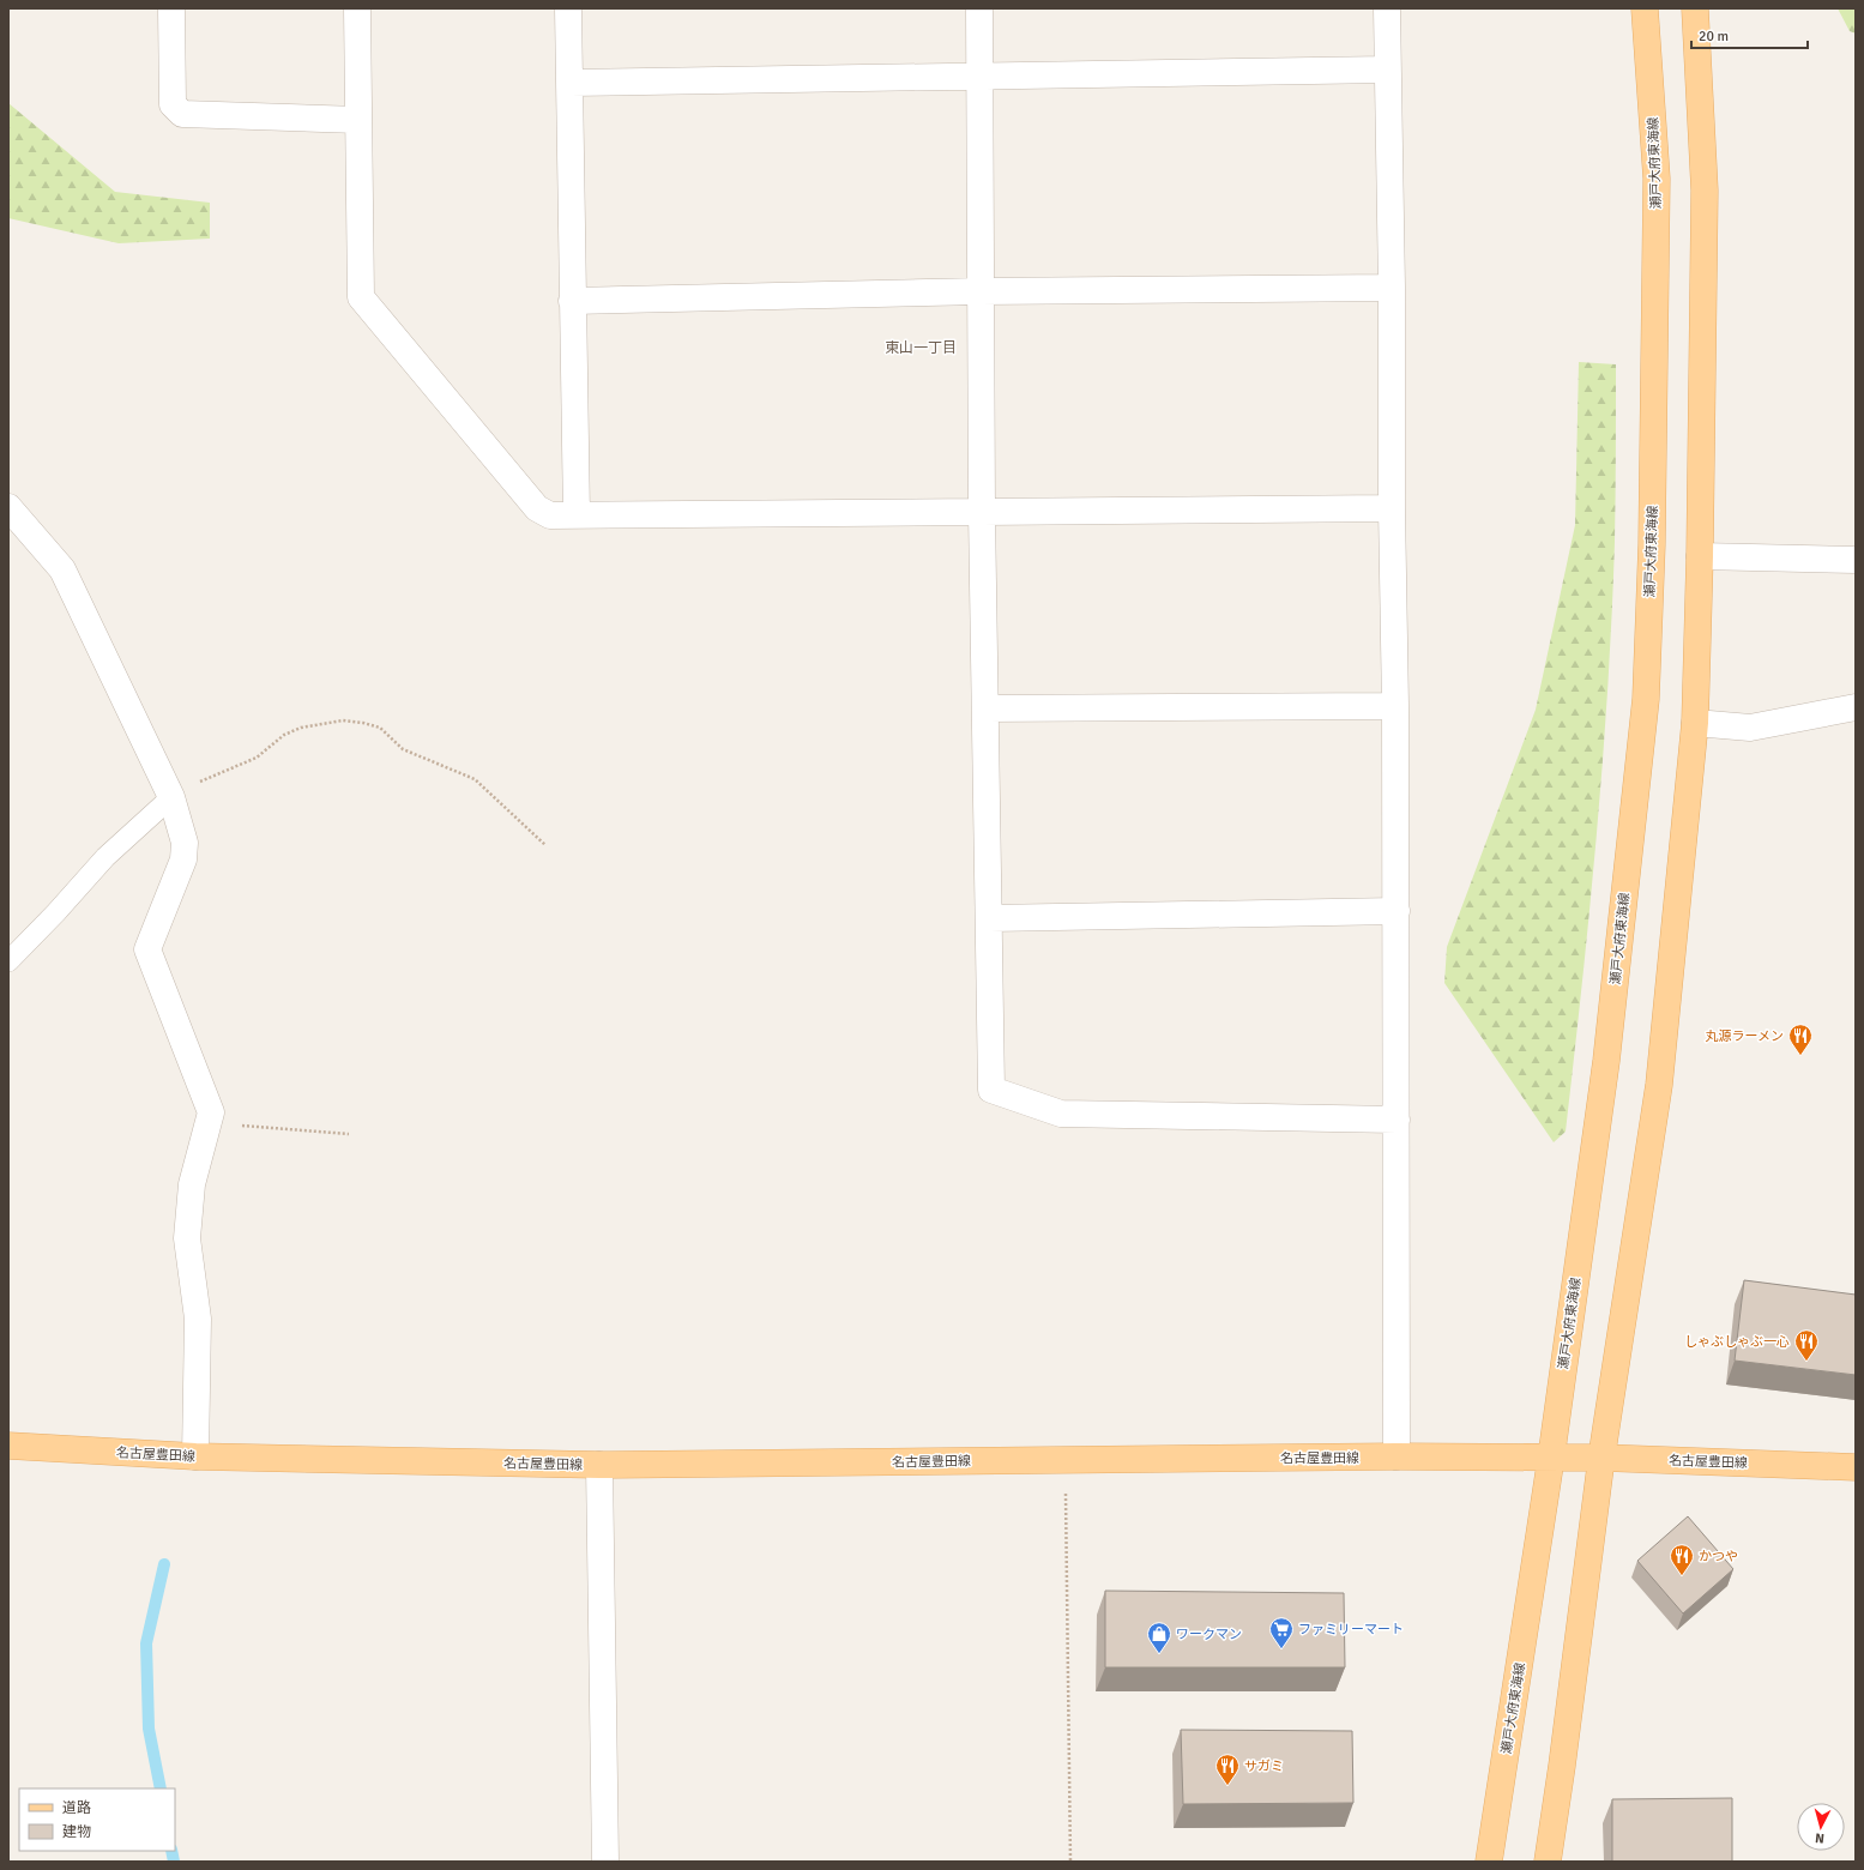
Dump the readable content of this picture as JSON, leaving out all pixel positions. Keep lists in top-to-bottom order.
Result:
{
  "streets": {
    "main road": ["瀬戸大府東海線", "名古屋豊田線"]
  },
  "crossings": [
    ["瀬戸大府東海線", "名古屋豊田線"]
  ],
  "districts": ["東山一丁目"],
  "places": {
    "restaurant": [
      "丸源ラーメン",
      "しゃぶしゃぶ一心",
      "かつや",
      "サガミ"
    ],
    "supermarket": ["ファミリーマート"],
    "shop": ["ワークマン"]
  },
  "legend": ["道路", "建物"],
  "scale_bar": "20 m",
  "north": "bottom"
}
